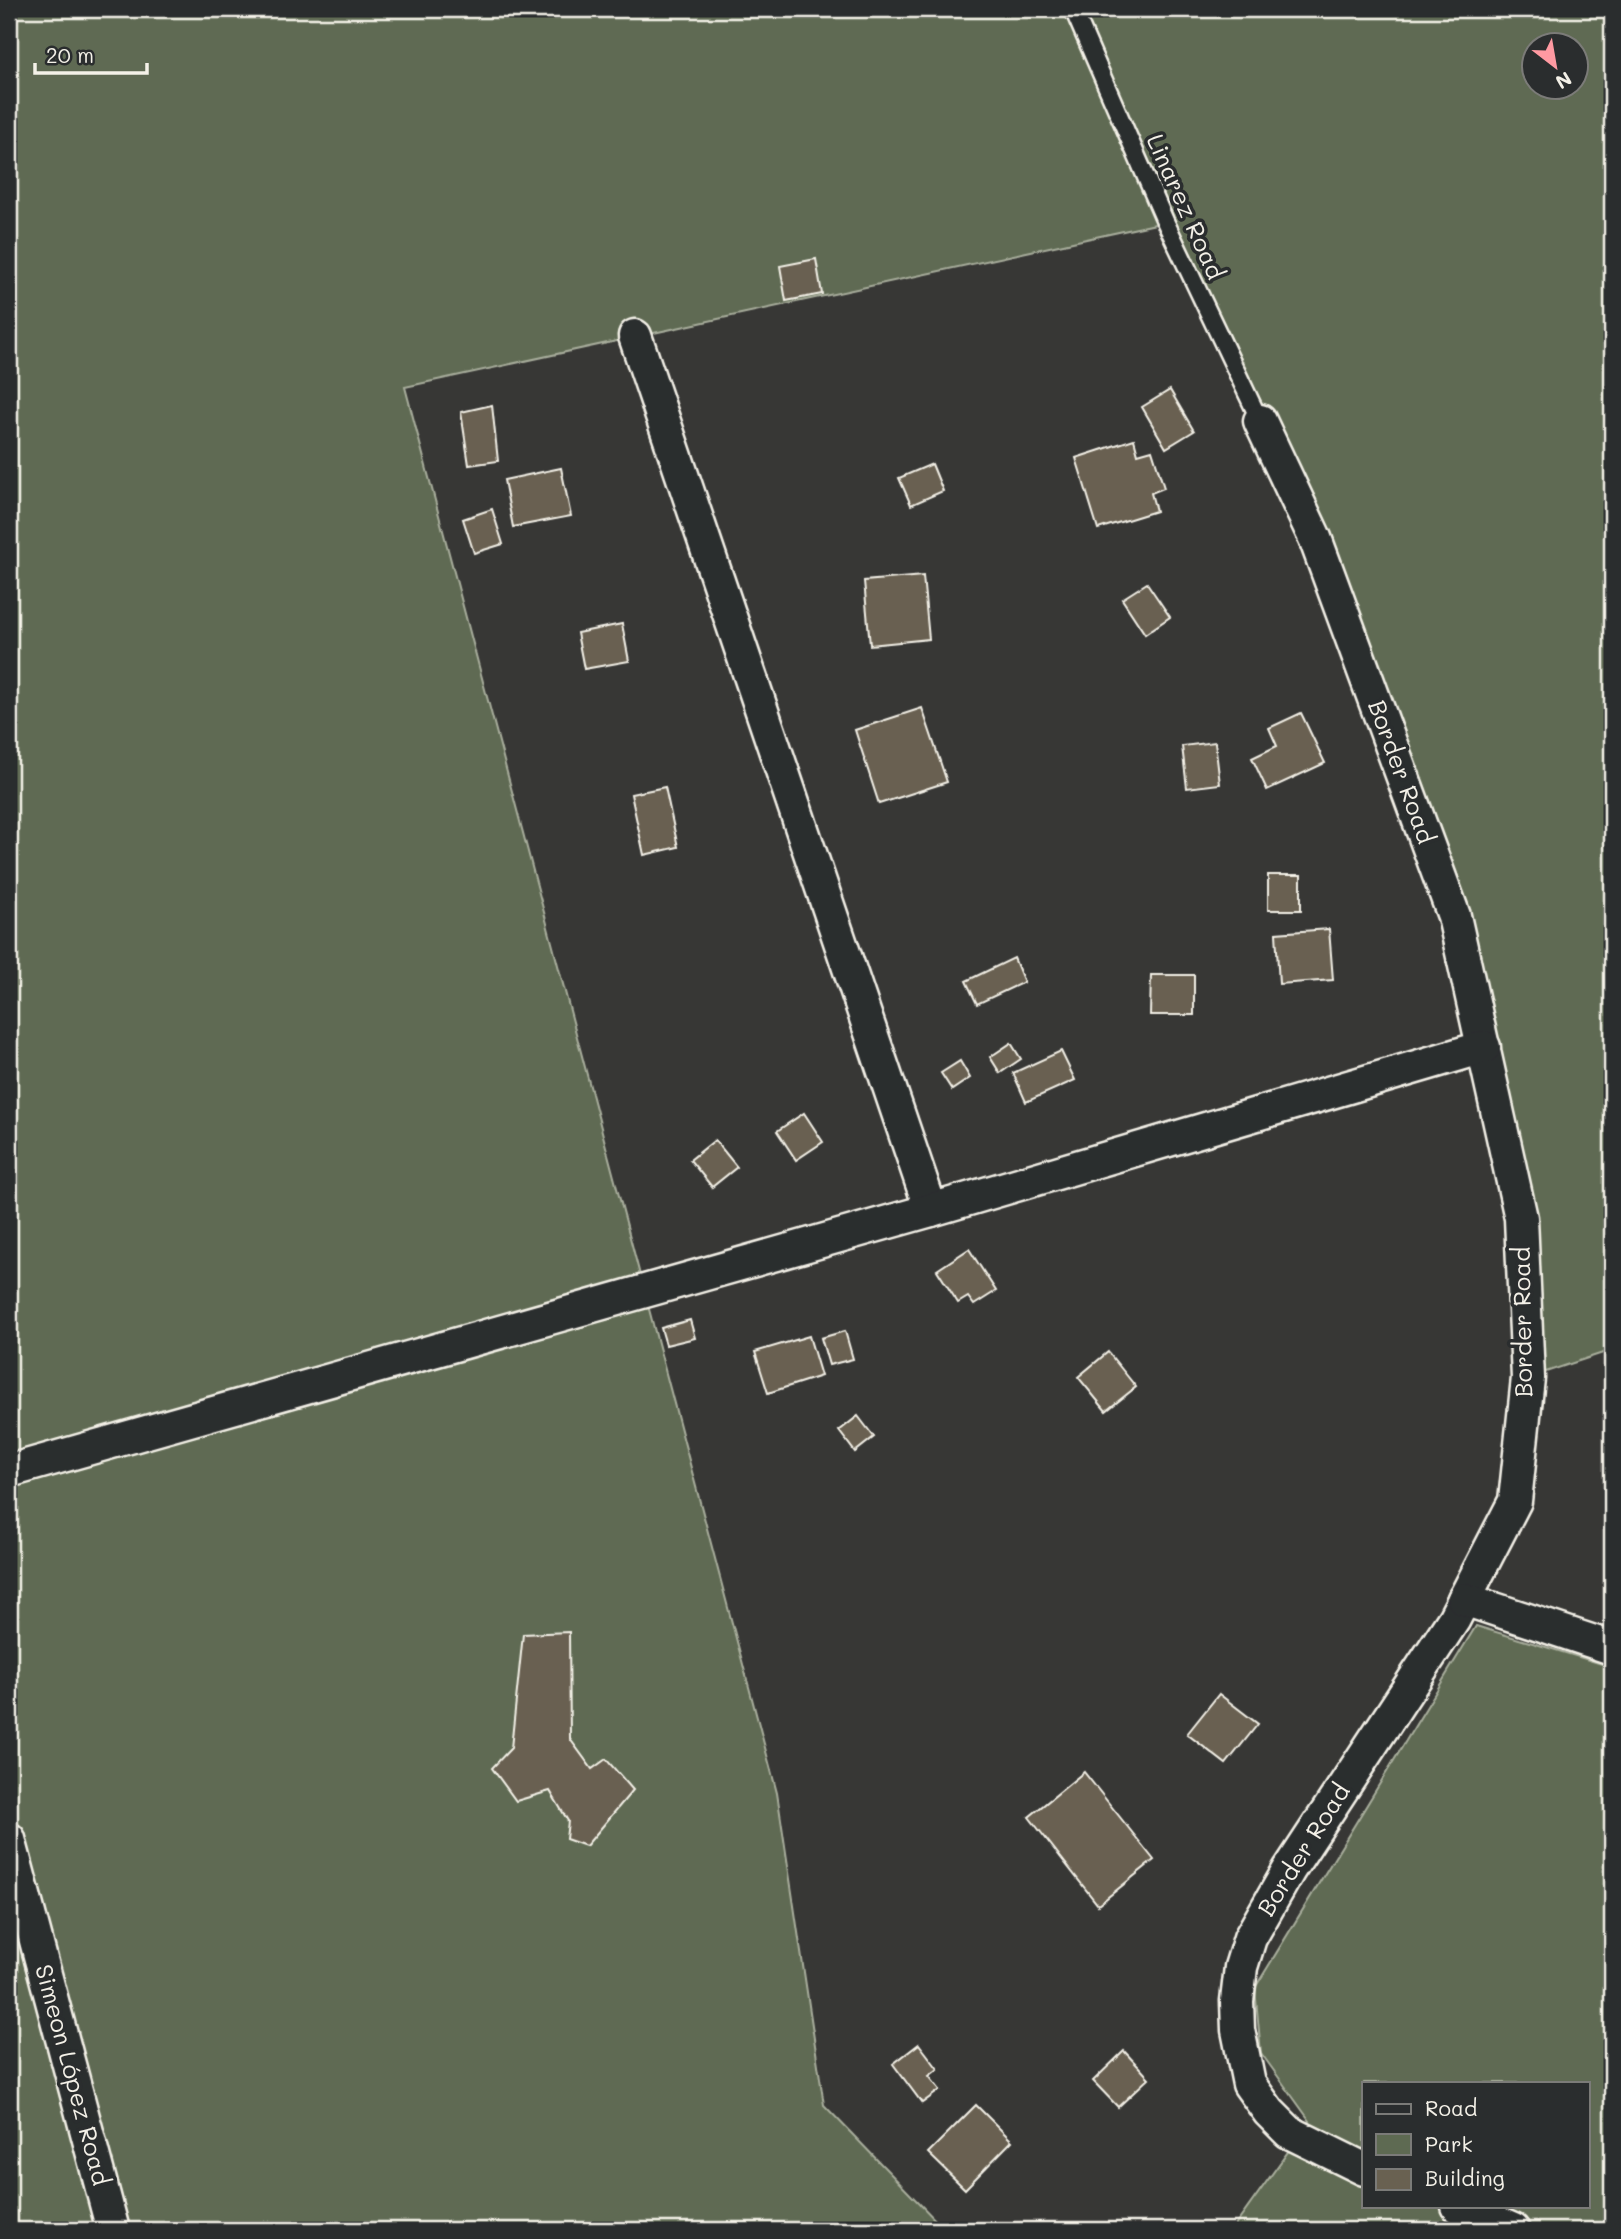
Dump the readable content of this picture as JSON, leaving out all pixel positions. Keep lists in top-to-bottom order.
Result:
{
  "streets": {
    "street": ["Border Road", "Simeon López Road"],
    "lane": ["Linarez Road"]
  },
  "crossings": [
    ["Linarez Road", "Border Road"]
  ],
  "legend": ["Road", "Park", "Building"],
  "scale_bar": "20 m",
  "north": "bottom right"
}
